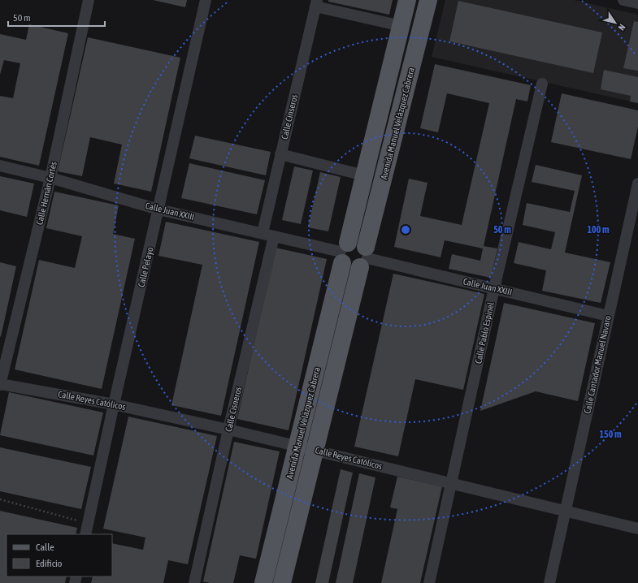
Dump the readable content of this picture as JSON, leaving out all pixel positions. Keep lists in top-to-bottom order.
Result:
{
  "streets": {
    "main road": ["Avenida Manuel Velázquez Cabrera"],
    "street": [
      "Calle Cinseros",
      "Calle Hernán Cortés",
      "Calle Juan XXIII",
      "Calle Pelayo",
      "Calle Pablo Espinel",
      "Calle Cantador Manuel Navaro",
      "Calle Reyes Católicos",
      "Calle Cisneros"
    ]
  },
  "crossings": [
    ["Calle Cinseros", "Calle Juan XXIII"],
    ["Avenida Manuel Velázquez Cabrera", "Calle Juan XXIII"],
    ["Avenida Manuel Velázquez Cabrera", "Calle Reyes Católicos"],
    ["Calle Hernán Cortés", "Calle Juan XXIII"],
    ["Calle Hernán Cortés", "Calle Reyes Católicos"],
    ["Calle Juan XXIII", "Calle Pelayo"],
    ["Calle Juan XXIII", "Calle Pablo Espinel"],
    ["Calle Juan XXIII", "Calle Cantador Manuel Navaro"],
    ["Calle Juan XXIII", "Calle Cisneros"],
    ["Calle Pelayo", "Calle Reyes Católicos"],
    ["Calle Pablo Espinel", "Calle Reyes Católicos"],
    ["Calle Cantador Manuel Navaro", "Calle Reyes Católicos"],
    ["Calle Reyes Católicos", "Calle Cisneros"]
  ],
  "legend": ["Calle", "Edificio"],
  "scale_bar": "50 m",
  "north": "bottom right",
  "rings": ["50 m", "100 m", "150 m"]
}
